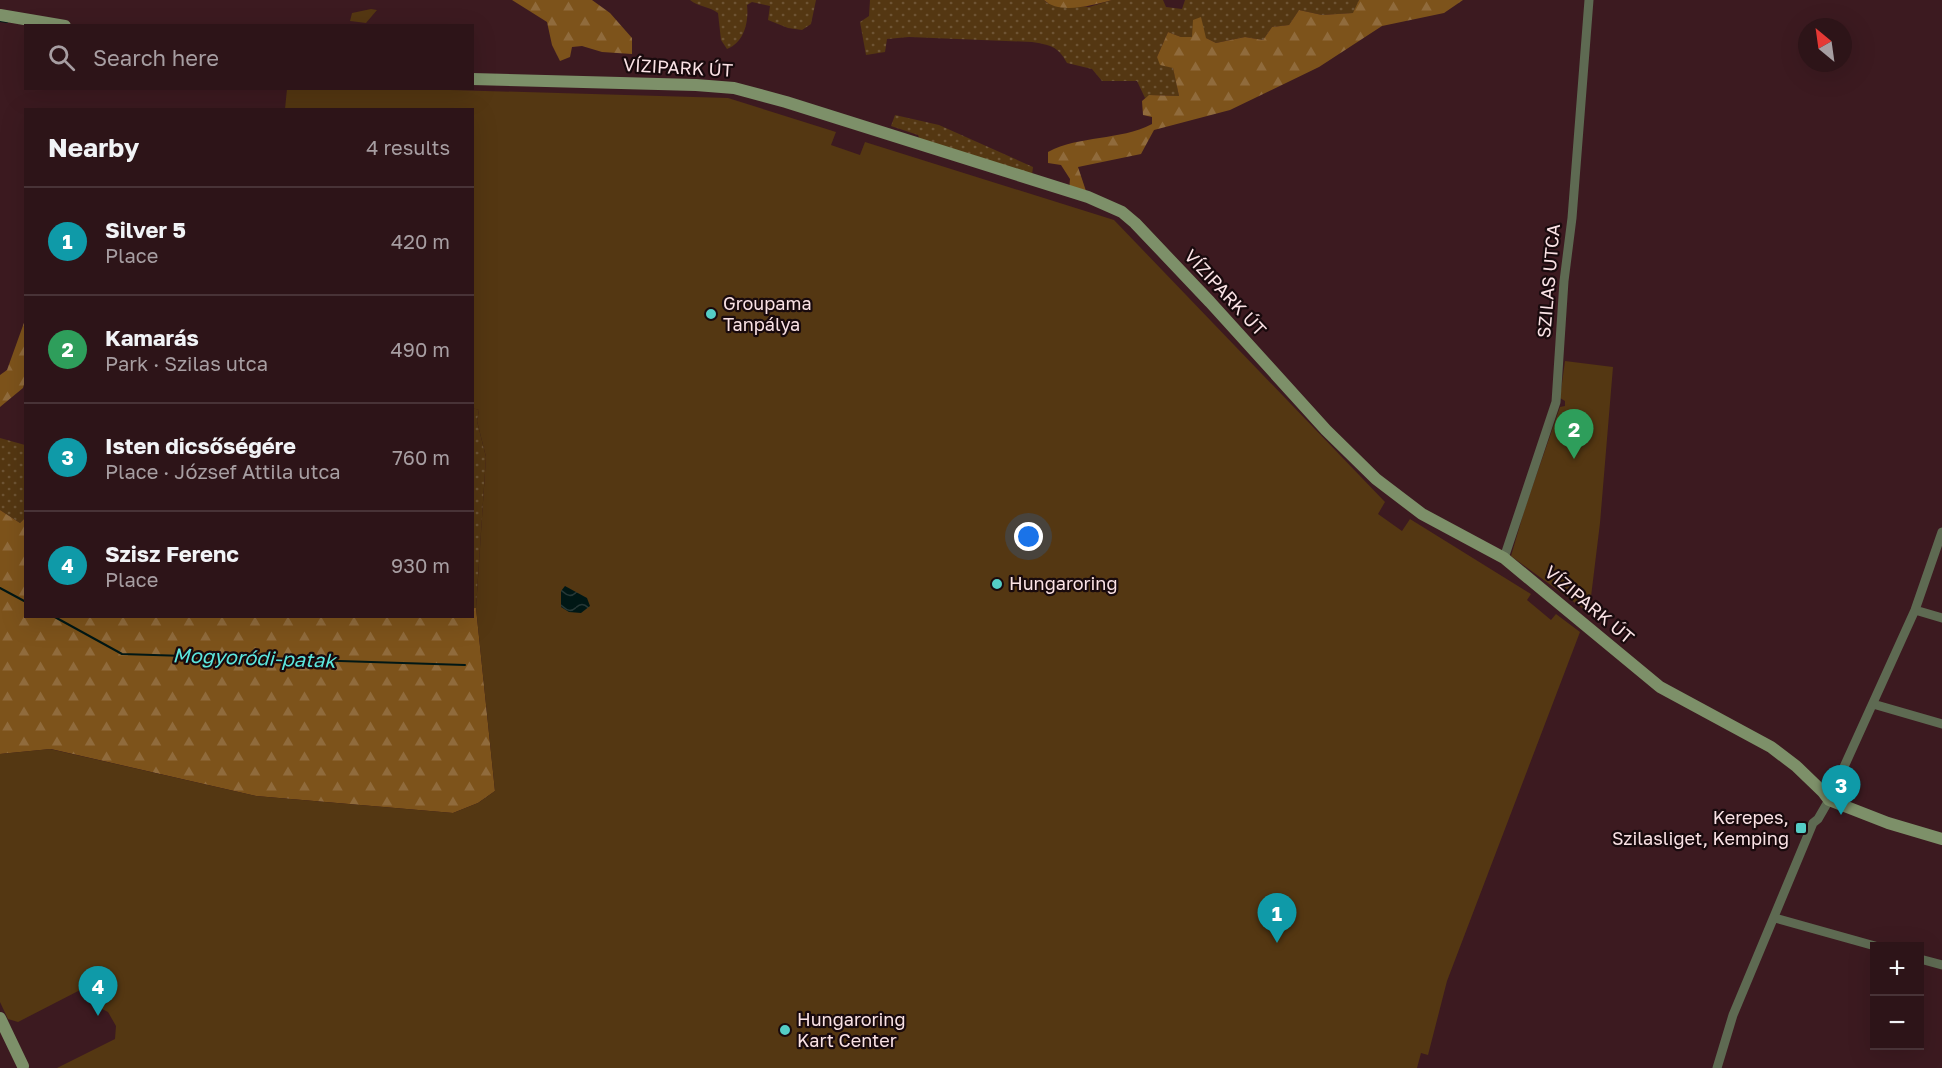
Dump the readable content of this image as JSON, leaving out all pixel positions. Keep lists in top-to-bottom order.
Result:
{
  "streets": {
    "street": ["VÍZIPARK ÚT", "SZILAS UTCA"]
  },
  "crossings": [
    ["VÍZIPARK ÚT", "SZILAS UTCA"]
  ],
  "water": ["Mogyoródi-patak"],
  "places": {
    "other": ["Groupama Tanpálya", "Hungaroring", "Hungaroring Kart Center"],
    "transit": ["Kerepes, Szilasliget, Kemping"]
  },
  "north": "top left",
  "page": {
    "search": "Search here",
    "heading": ["Nearby", "4 results"],
    "list": [
      {
        "mark": "1",
        "name": "Silver 5",
        "note": "Place",
        "value": "420 m"
      },
      {
        "mark": "2",
        "name": "Kamarás",
        "note": "Park · Szilas utca",
        "value": "490 m"
      },
      {
        "mark": "3",
        "name": "Isten dicsőségére",
        "note": "Place · József Attila utca",
        "value": "760 m"
      },
      {
        "mark": "4",
        "name": "Szisz Ferenc",
        "note": "Place",
        "value": "930 m"
      }
    ],
    "pins": [
      "2",
      "3",
      "1",
      "4"
    ],
    "map_buttons": ["+", "−"]
  }
}
